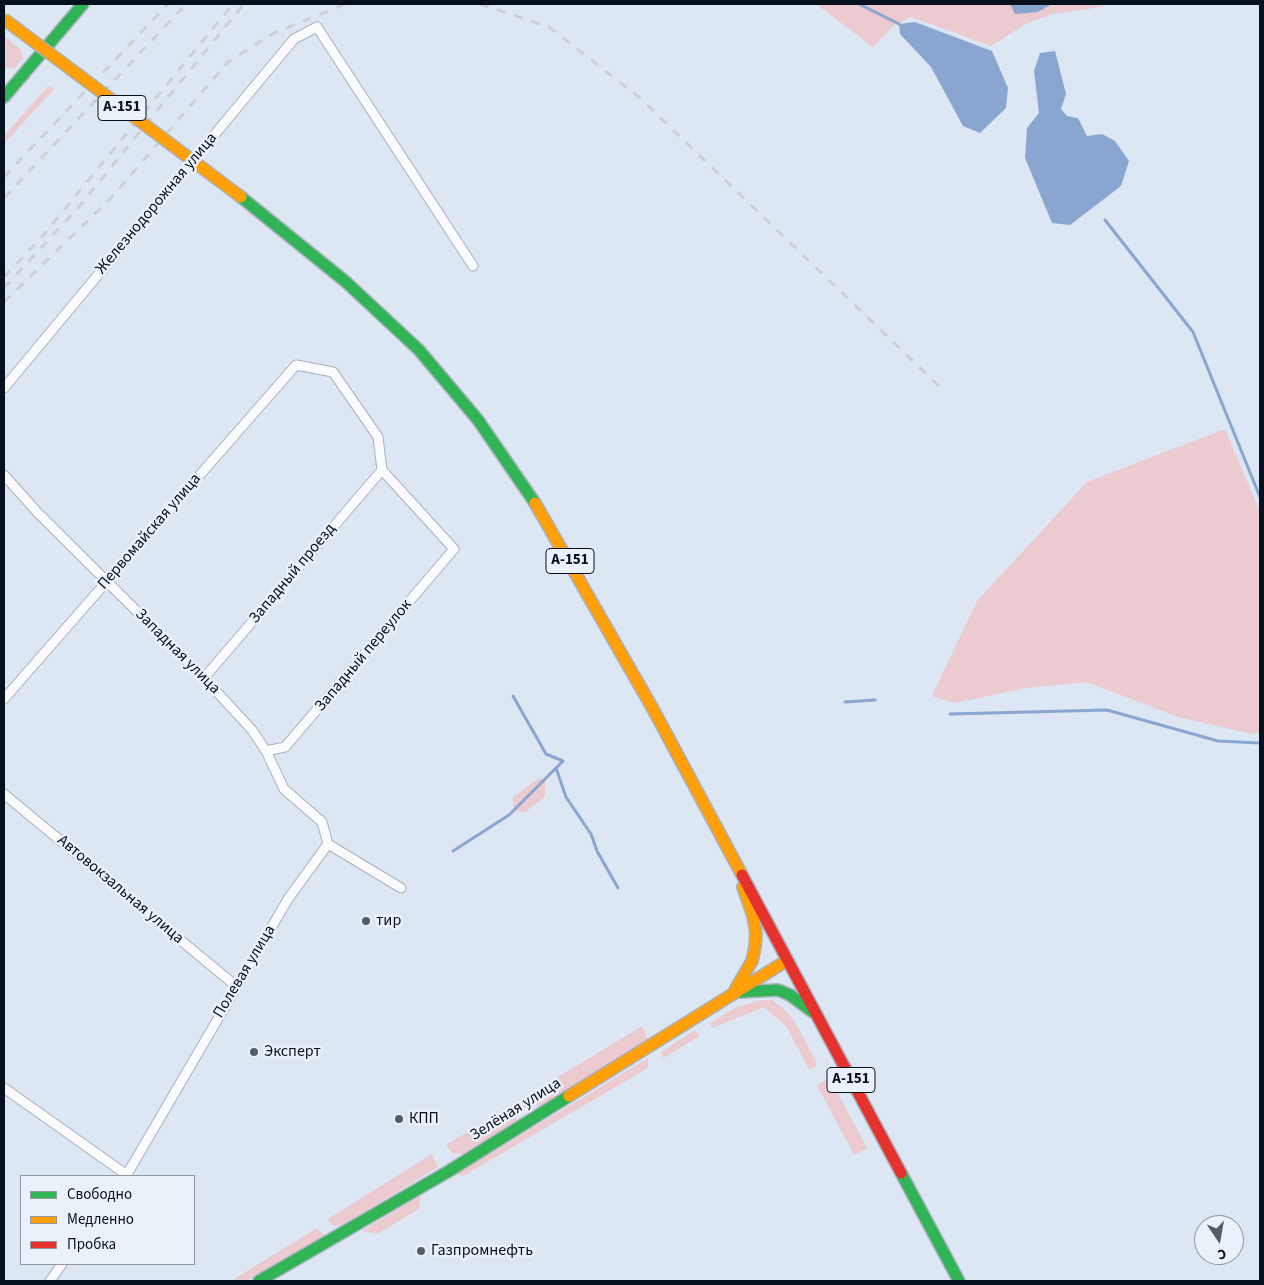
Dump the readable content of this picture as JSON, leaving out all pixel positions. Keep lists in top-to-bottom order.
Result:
{
  "streets": {
    "main road": ["А-151", "Зелёная улица"],
    "street": [
      "Железнодорожная улица",
      "Первомайская улица",
      "Западный проезд",
      "Западная улица",
      "Западный переулок",
      "Автовокзальная улица",
      "Полевая улица"
    ]
  },
  "crossings": [
    ["А-151", "Зелёная улица"],
    ["Первомайская улица", "Западный проезд"],
    ["Первомайская улица", "Западная улица"],
    ["Первомайская улица", "Западный переулок"],
    ["Западный проезд", "Западная улица"],
    ["Западный проезд", "Западный переулок"],
    ["Западная улица", "Западный переулок"],
    ["Западная улица", "Полевая улица"],
    ["Автовокзальная улица", "Полевая улица"]
  ],
  "places": [
    "тир",
    "Эксперт",
    "КПП",
    "Газпромнефть"
  ],
  "legend": ["Свободно", "Медленно", "Пробка"],
  "north": "bottom"
}
